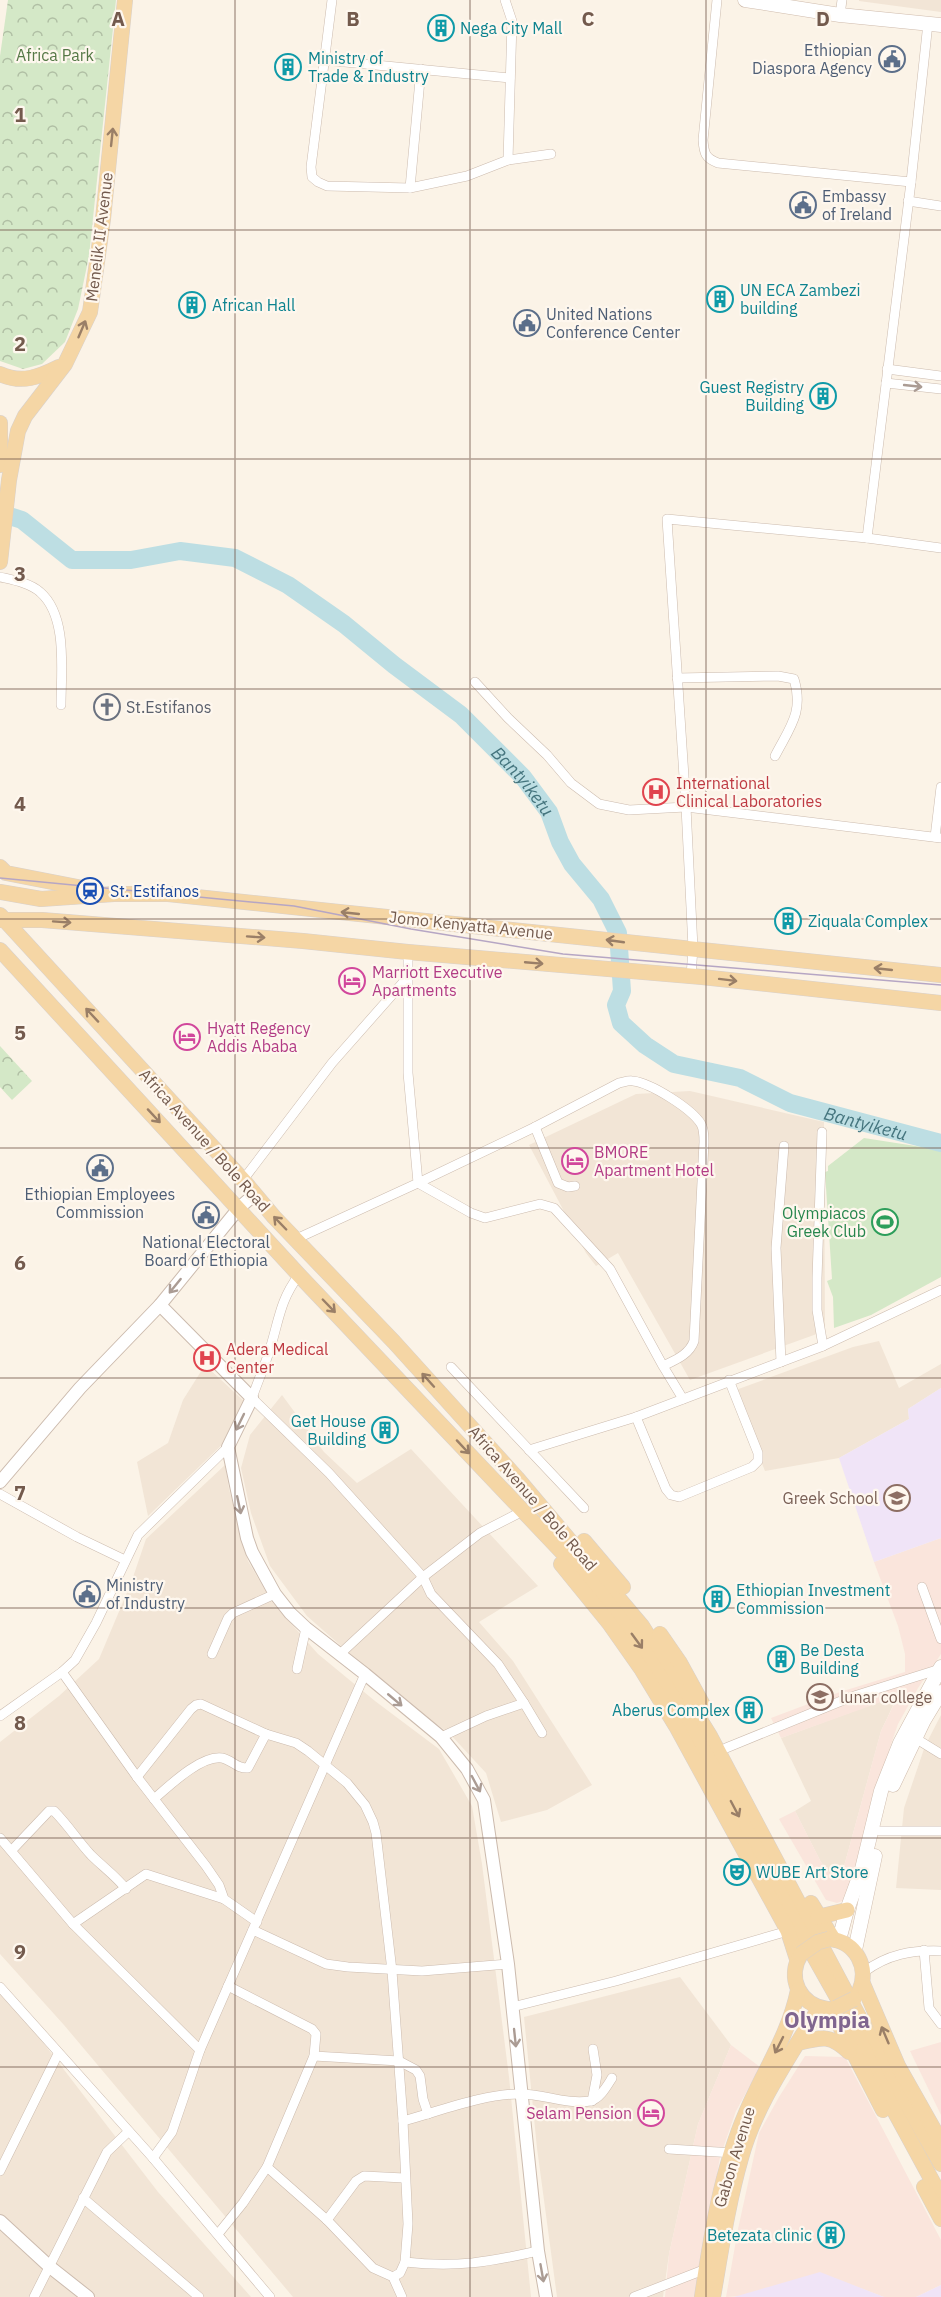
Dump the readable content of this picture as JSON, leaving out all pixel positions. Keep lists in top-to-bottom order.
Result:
{
  "streets": {
    "main road": [
      "Menelik II Avenue",
      "Jomo Kenyatta Avenue",
      "Africa Avenue / Bole Road",
      "Gabon Avenue"
    ]
  },
  "crossings": [
    ["Jomo Kenyatta Avenue", "Africa Avenue / Bole Road"]
  ],
  "one_way": ["Menelik II Avenue"],
  "districts": ["Olympia"],
  "water": ["Bantyiketu"],
  "parks": ["Africa Park"],
  "places": {
    "building": [
      "Nega City Mall",
      "Ministry of Trade & Industry",
      "UN ECA Zambezi building",
      "African Hall",
      "Guest Registry Building",
      "Ziquala Complex",
      "Get House Building",
      "Ethiopian Investment Commission",
      "Be Desta Building",
      "Aberus Complex",
      "Betezata clinic"
    ],
    "public building": [
      "Ethiopian Diaspora Agency",
      "Embassy of Ireland",
      "United Nations Conference Center",
      "Ethiopian Employees Commission",
      "National Electoral Board of Ethiopia",
      "Ministry of Industry"
    ],
    "church": ["St.Estifanos"],
    "hospital": ["International Clinical Laboratories", "Adera Medical Center"],
    "station": ["St. Estifanos"],
    "hotel": [
      "Marriott Executive Apartments",
      "Hyatt Regency Addis Ababa",
      "BMORE Apartment Hotel",
      "Selam Pension"
    ],
    "sports": ["Olympiacos Greek Club"],
    "school or university": ["Greek School", "lunar college"],
    "theatre": ["WUBE Art Store"]
  },
  "grid": {
    "columns": [
      "A",
      "B",
      "C",
      "D"
    ],
    "rows": [
      "1",
      "2",
      "3",
      "4",
      "5",
      "6",
      "7",
      "8",
      "9"
    ]
  }
}
